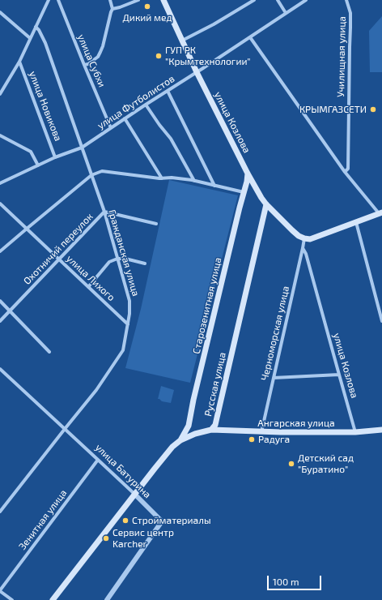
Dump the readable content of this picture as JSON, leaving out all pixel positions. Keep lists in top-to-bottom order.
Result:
{
  "streets": {
    "main road": [
      "улица Козлова",
      "Старозенитная улица",
      "Русская улица",
      "Ангарская улица"
    ],
    "street": [
      "Училищная улица",
      "улица Субхи",
      "улица Футболистов",
      "улица Новикова",
      "Охотничий переулок",
      "Гражданская улица",
      "улица Лихого",
      "Черноморская улица",
      "улица Батурина",
      "Зенитная улица"
    ]
  },
  "crossings": [
    ["улица Субхи", "улица Футболистов"],
    ["улица Футболистов", "улица Новикова"],
    ["улица Футболистов", "улица Козлова"],
    ["улица Футболистов", "Гражданская улица"],
    ["улица Козлова", "Старозенитная улица"],
    ["улица Козлова", "Черноморская улица"],
    ["улица Козлова", "Русская улица"],
    ["улица Козлова", "Ангарская улица"],
    ["Охотничий переулок", "Гражданская улица"],
    ["Охотничий переулок", "улица Лихого"],
    ["Гражданская улица", "улица Лихого"],
    ["Гражданская улица", "улица Батурина"],
    ["Старозенитная улица", "Русская улица"],
    ["Черноморская улица", "Ангарская улица"],
    ["Русская улица", "Ангарская улица"],
    ["Русская улица", "улица Батурина"],
    ["улица Батурина", "Зенитная улица"]
  ],
  "places": [
    "Дикий мед",
    "ГУП РК \"Крымтехнологии\"",
    "КРЫМГАЗСЕТИ",
    "Радуга",
    "Детский сад \"Буратино\"",
    "Стройматериалы",
    "Сервис центр Karcher"
  ],
  "scale_bar": "100 m"
}
